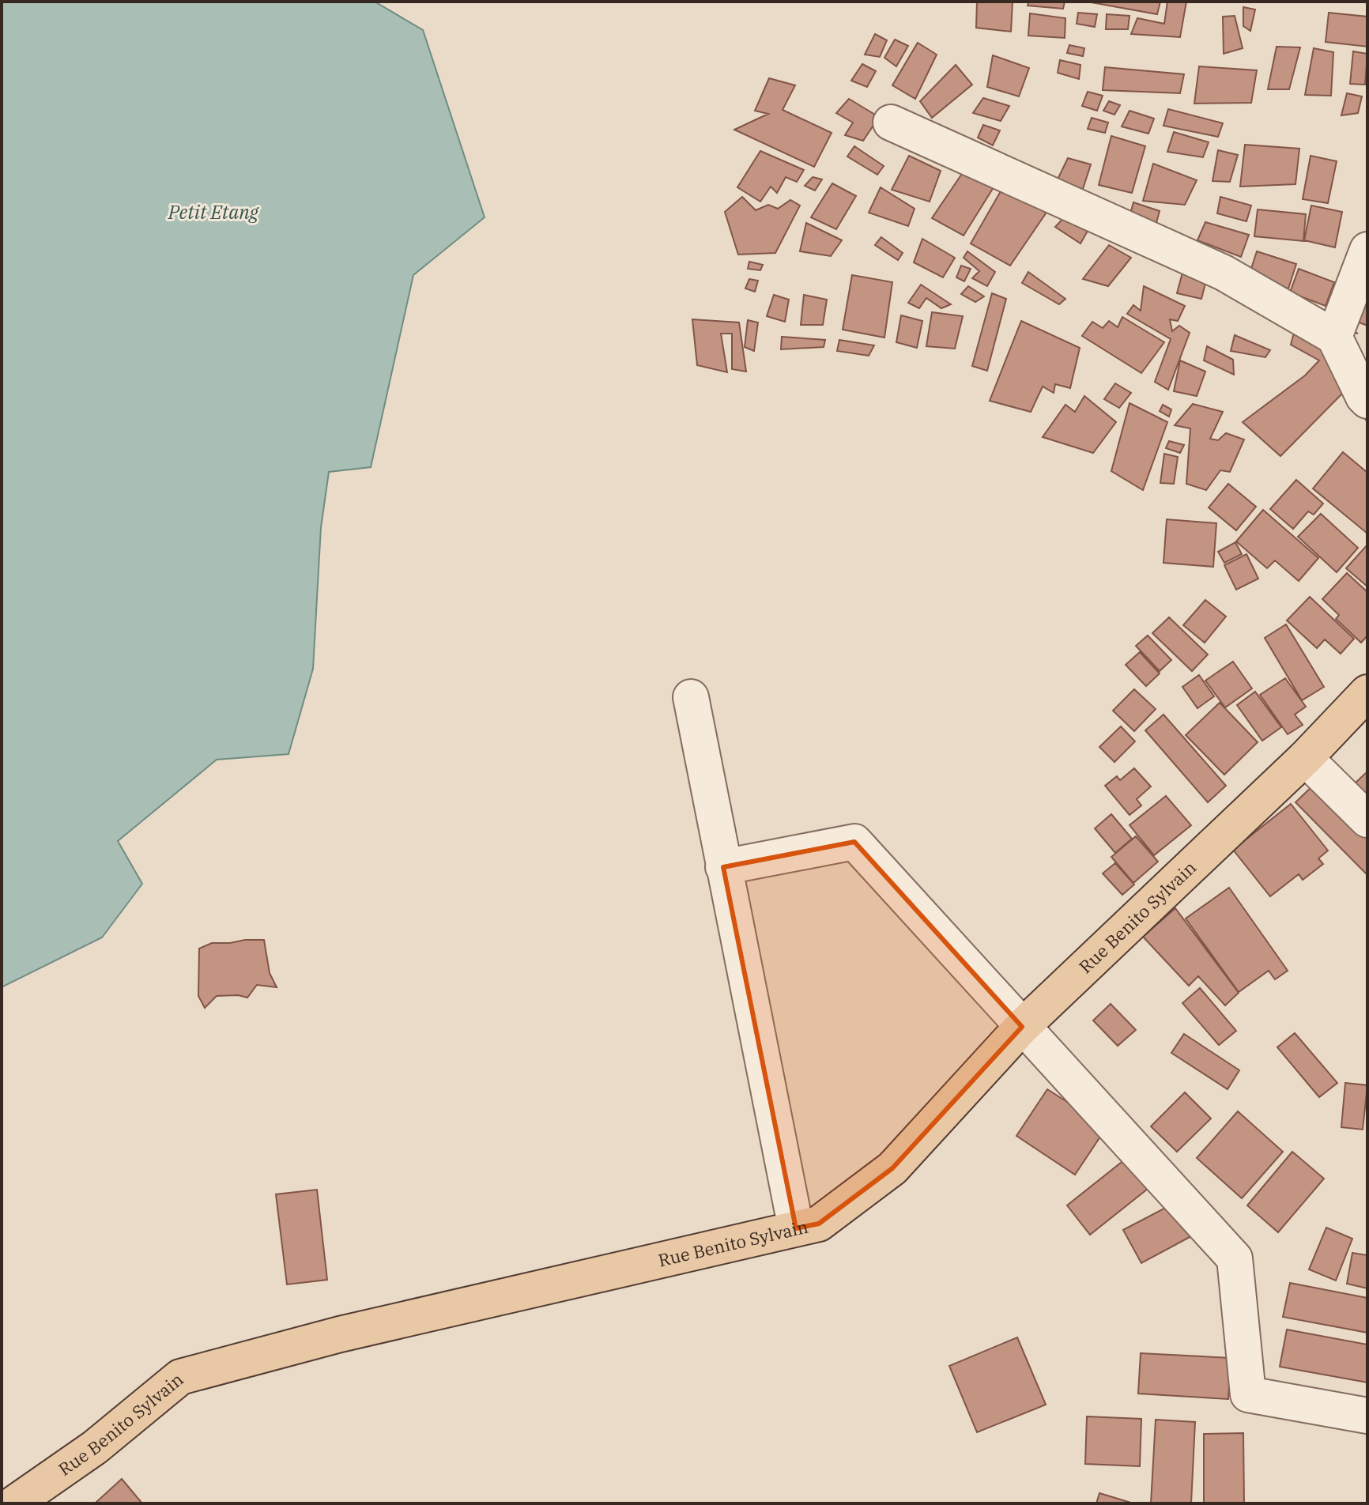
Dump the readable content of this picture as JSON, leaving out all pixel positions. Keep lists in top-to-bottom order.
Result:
{
  "streets": {
    "main road": ["Rue Benito Sylvain"]
  },
  "water": ["Petit Etang"]
}
